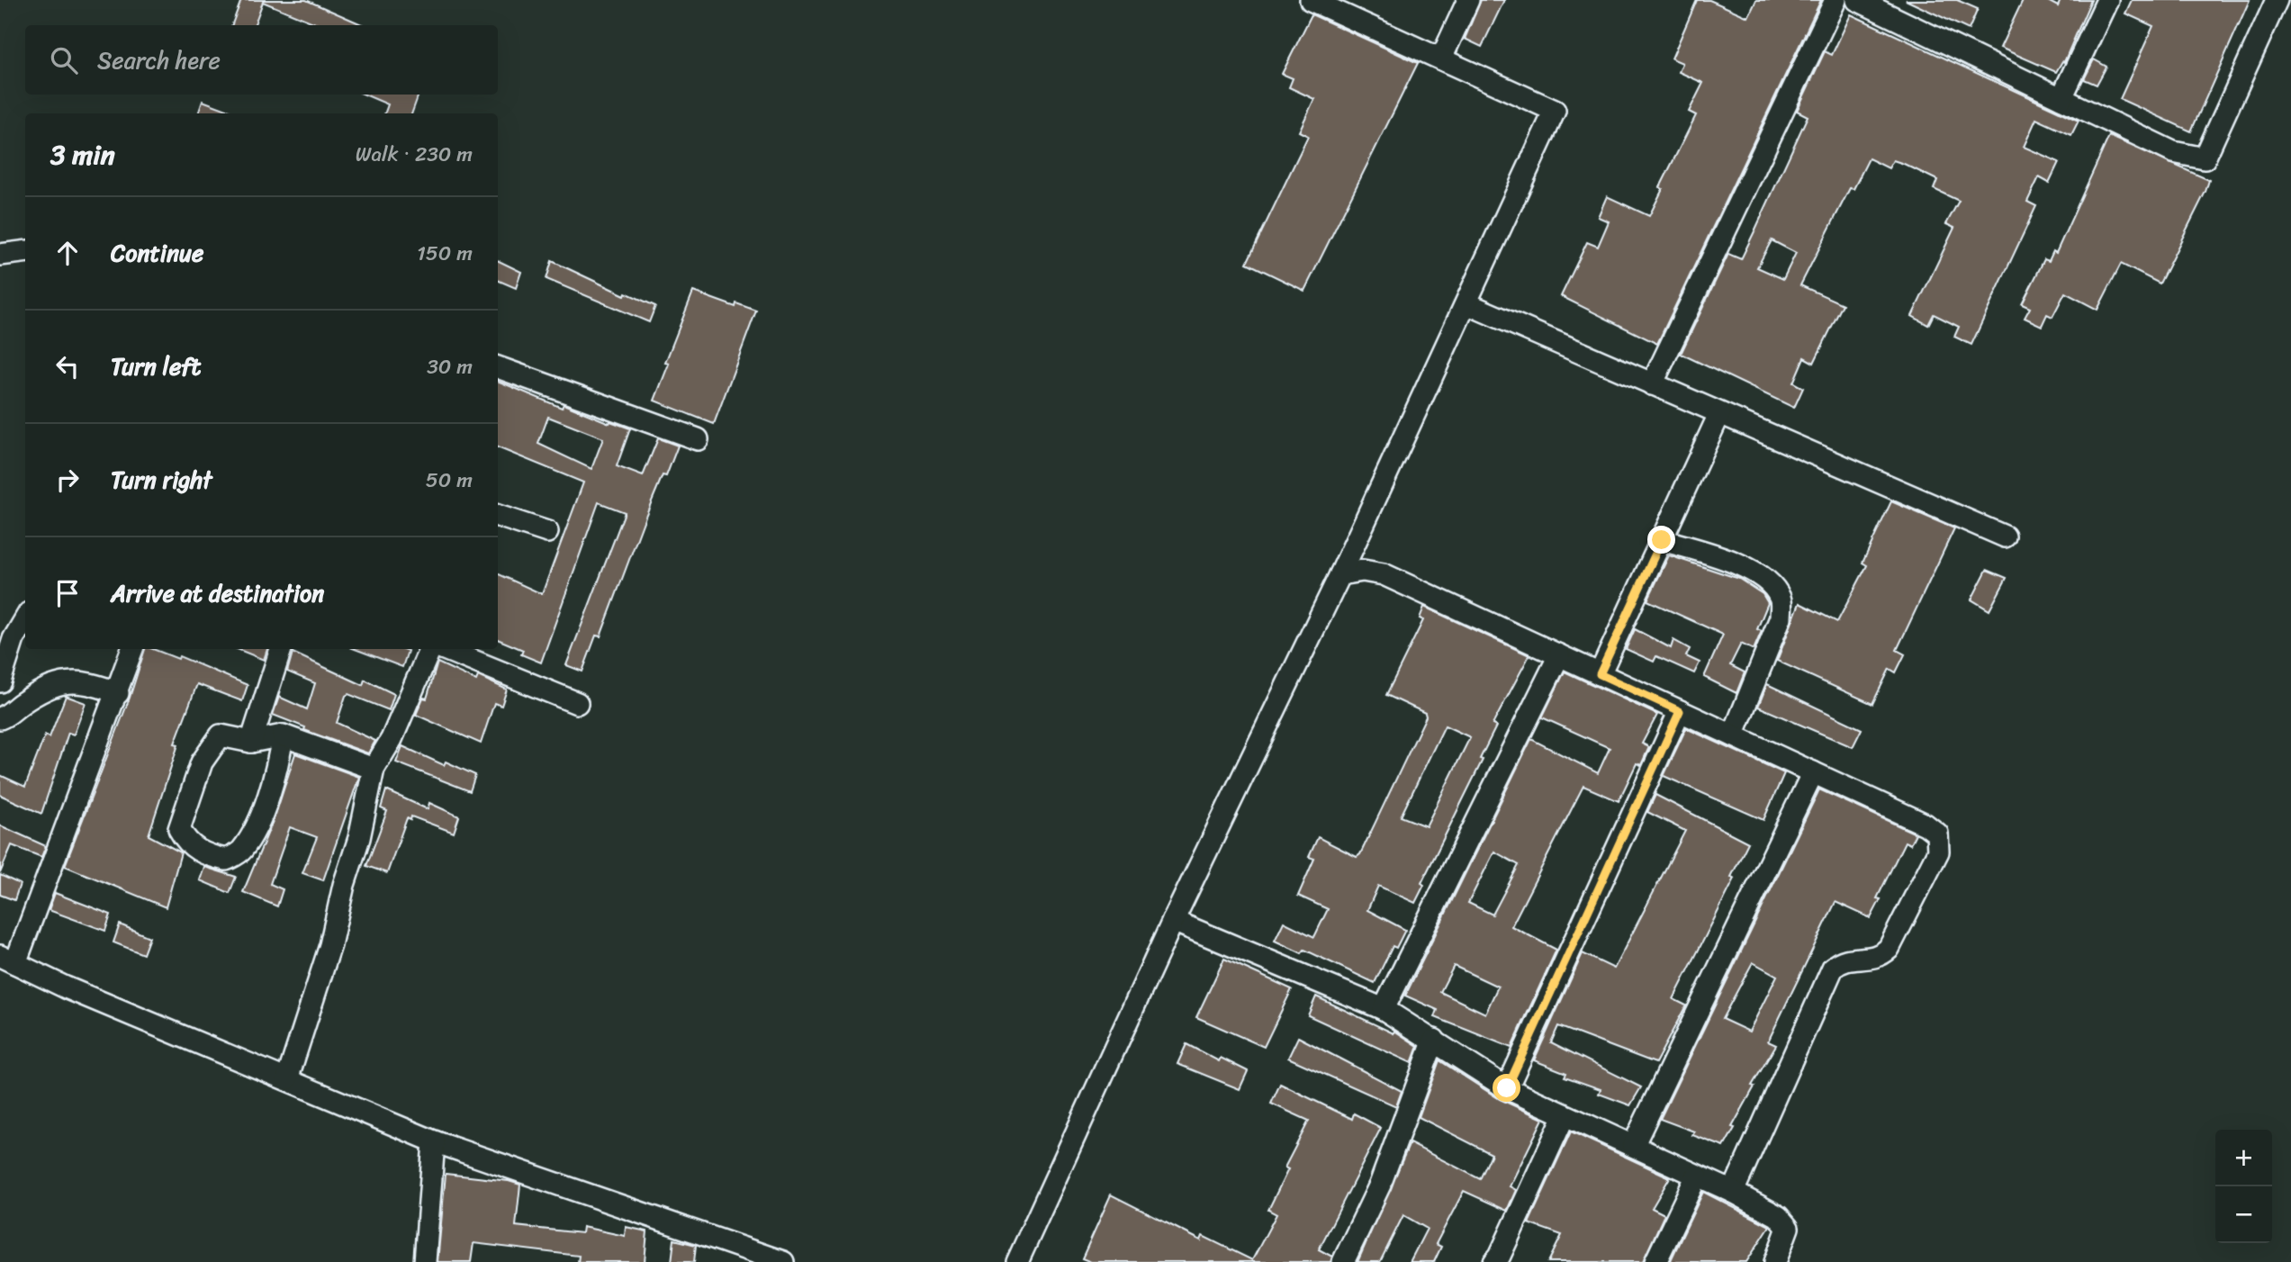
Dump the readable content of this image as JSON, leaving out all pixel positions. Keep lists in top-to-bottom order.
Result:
{
  "page": {
    "search": "Search here",
    "heading": ["3 min", "Walk · 230 m"],
    "list": [
      ["Continue", "150 m"],
      ["Turn left", "30 m"],
      ["Turn right", "50 m"],
      "Arrive at destination"
    ],
    "map_buttons": ["+", "−"]
  }
}
